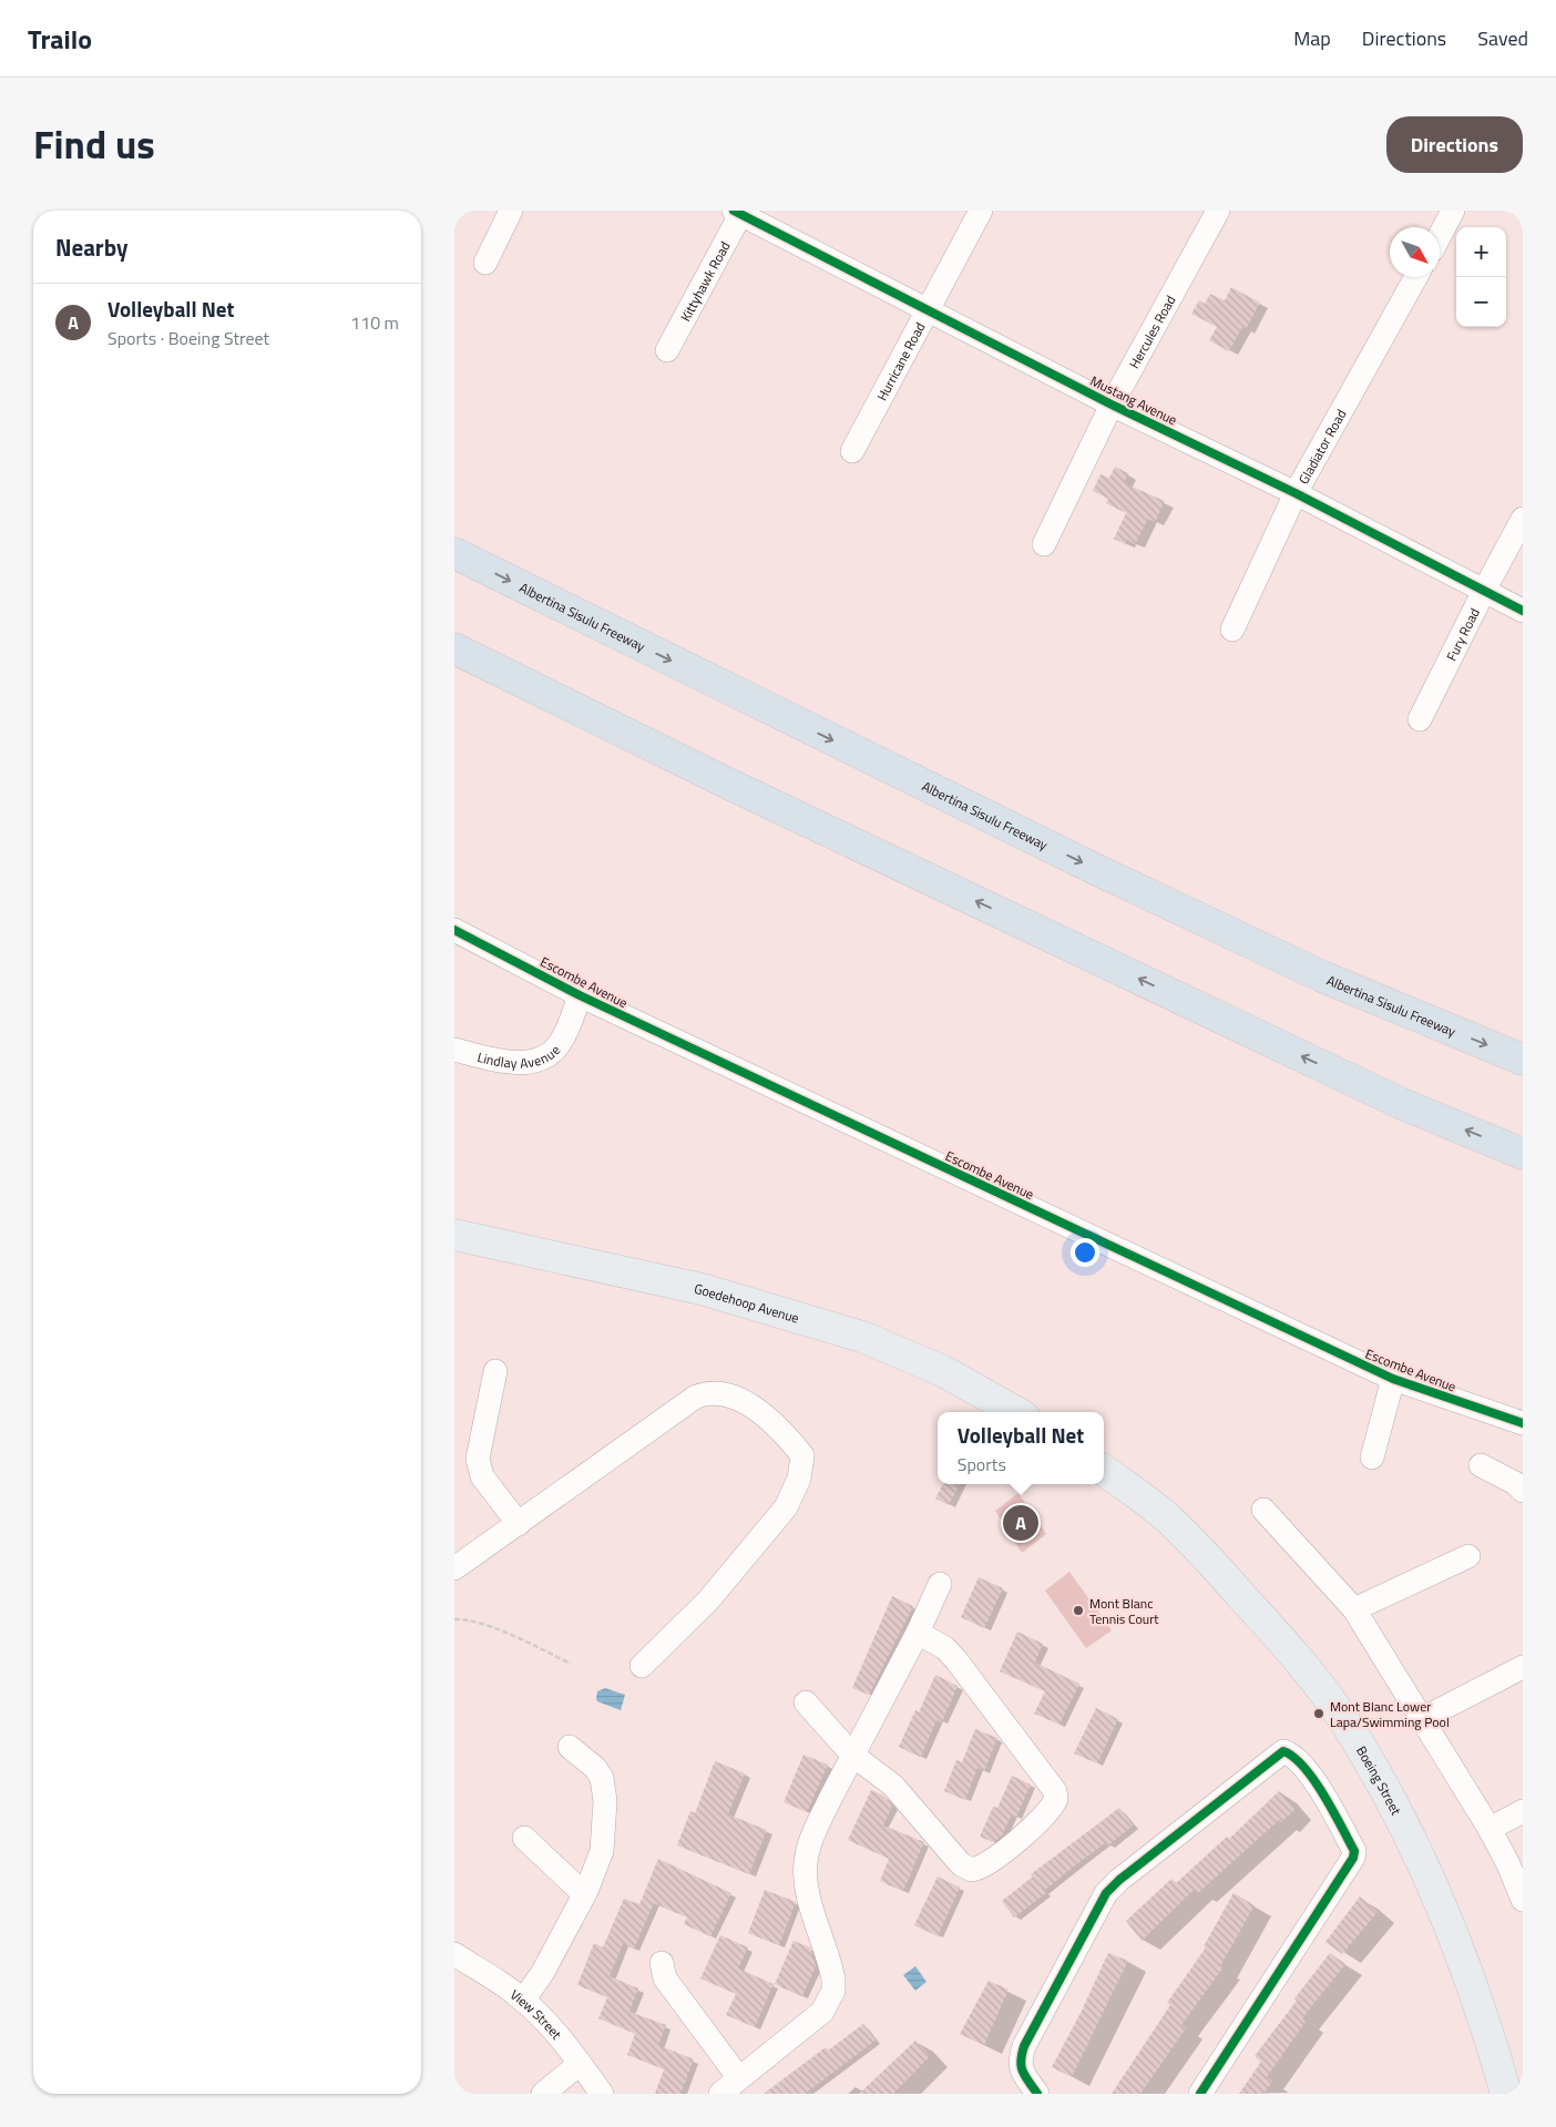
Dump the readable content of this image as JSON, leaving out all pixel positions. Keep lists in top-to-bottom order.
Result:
{
  "streets": {
    "highway": ["Albertina Sisulu Freeway"],
    "main road": ["Goedehoop Avenue", "Boeing Street"],
    "street": [
      "Kittyhawk Road",
      "Hercules Road",
      "Hurricane Road",
      "Mustang Avenue",
      "Gladiator Road",
      "Fury Road",
      "Escombe Avenue",
      "Lindlay Avenue",
      "View Street"
    ]
  },
  "crossings": [
    ["Kittyhawk Road", "Mustang Avenue"],
    ["Hercules Road", "Mustang Avenue"],
    ["Hurricane Road", "Mustang Avenue"],
    ["Mustang Avenue", "Gladiator Road"],
    ["Mustang Avenue", "Fury Road"],
    ["Escombe Avenue", "Lindlay Avenue"]
  ],
  "places": ["Mont Blanc Tennis Court", "Mont Blanc Lower Lapa/Swimming Pool"],
  "north": "bottom right",
  "page": {
    "header": "Trailo",
    "nav": ["Map", "Directions", "Saved"],
    "title": "Find us",
    "buttons": "Directions",
    "heading": "Nearby",
    "map_buttons": ["+", "−"],
    "list": [
      {
        "mark": "A",
        "name": "Volleyball Net",
        "note": "Sports · Boeing Street",
        "value": "110 m"
      }
    ],
    "popup": ["Volleyball Net", "Sports"],
    "pins": "A"
  }
}
